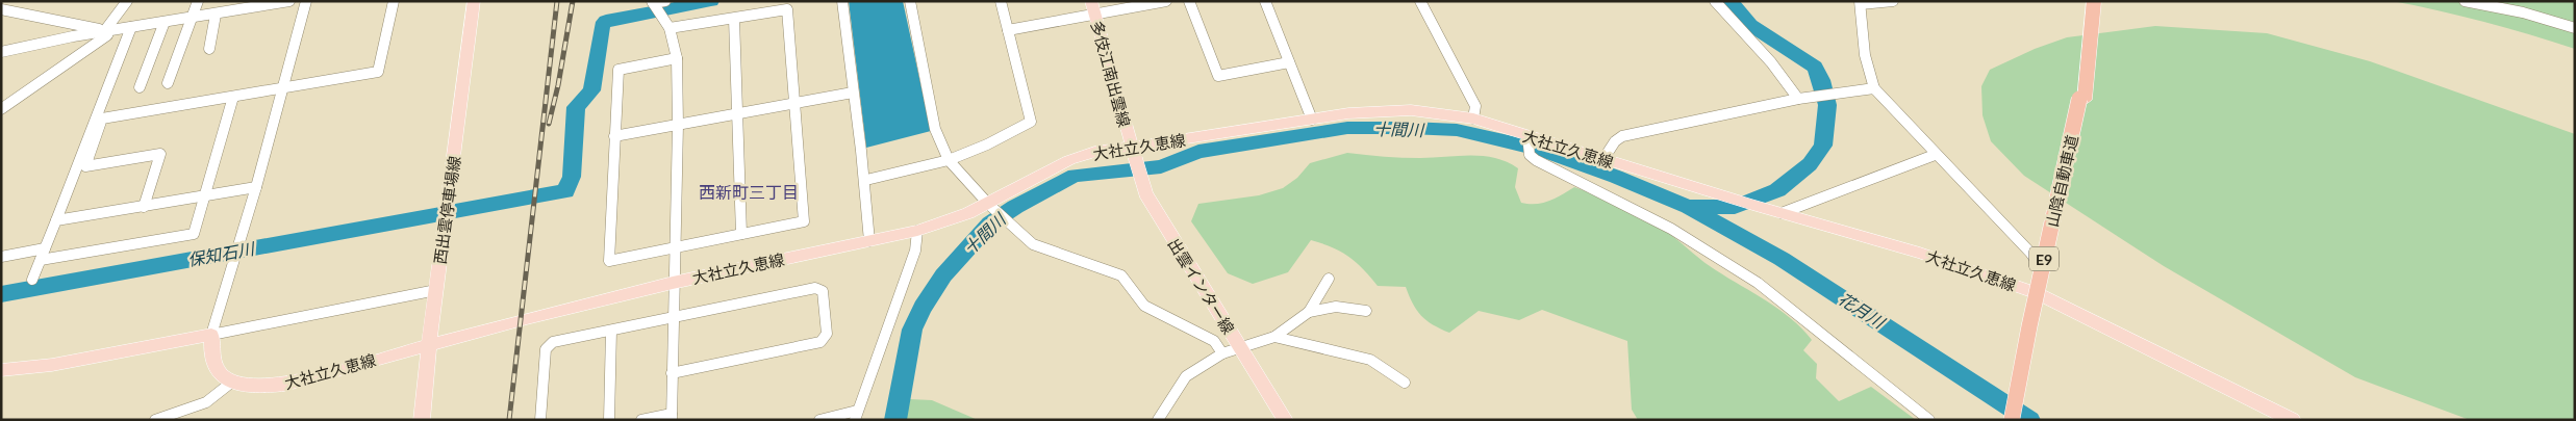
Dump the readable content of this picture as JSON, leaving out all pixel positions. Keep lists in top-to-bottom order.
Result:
{
  "streets": {
    "highway": ["山陰自動車道", "E9"],
    "main road": [
      "多伎江南出雲線",
      "大社立久恵線",
      "西出雲停車場線",
      "出雲インター線"
    ]
  },
  "crossings": [
    ["多伎江南出雲線", "大社立久恵線"],
    ["多伎江南出雲線", "出雲インター線"],
    ["大社立久恵線", "西出雲停車場線"],
    ["大社立久恵線", "出雲インター線"]
  ],
  "districts": ["西新町三丁目"],
  "water": ["十間川", "保知石川", "花月川"]
}
